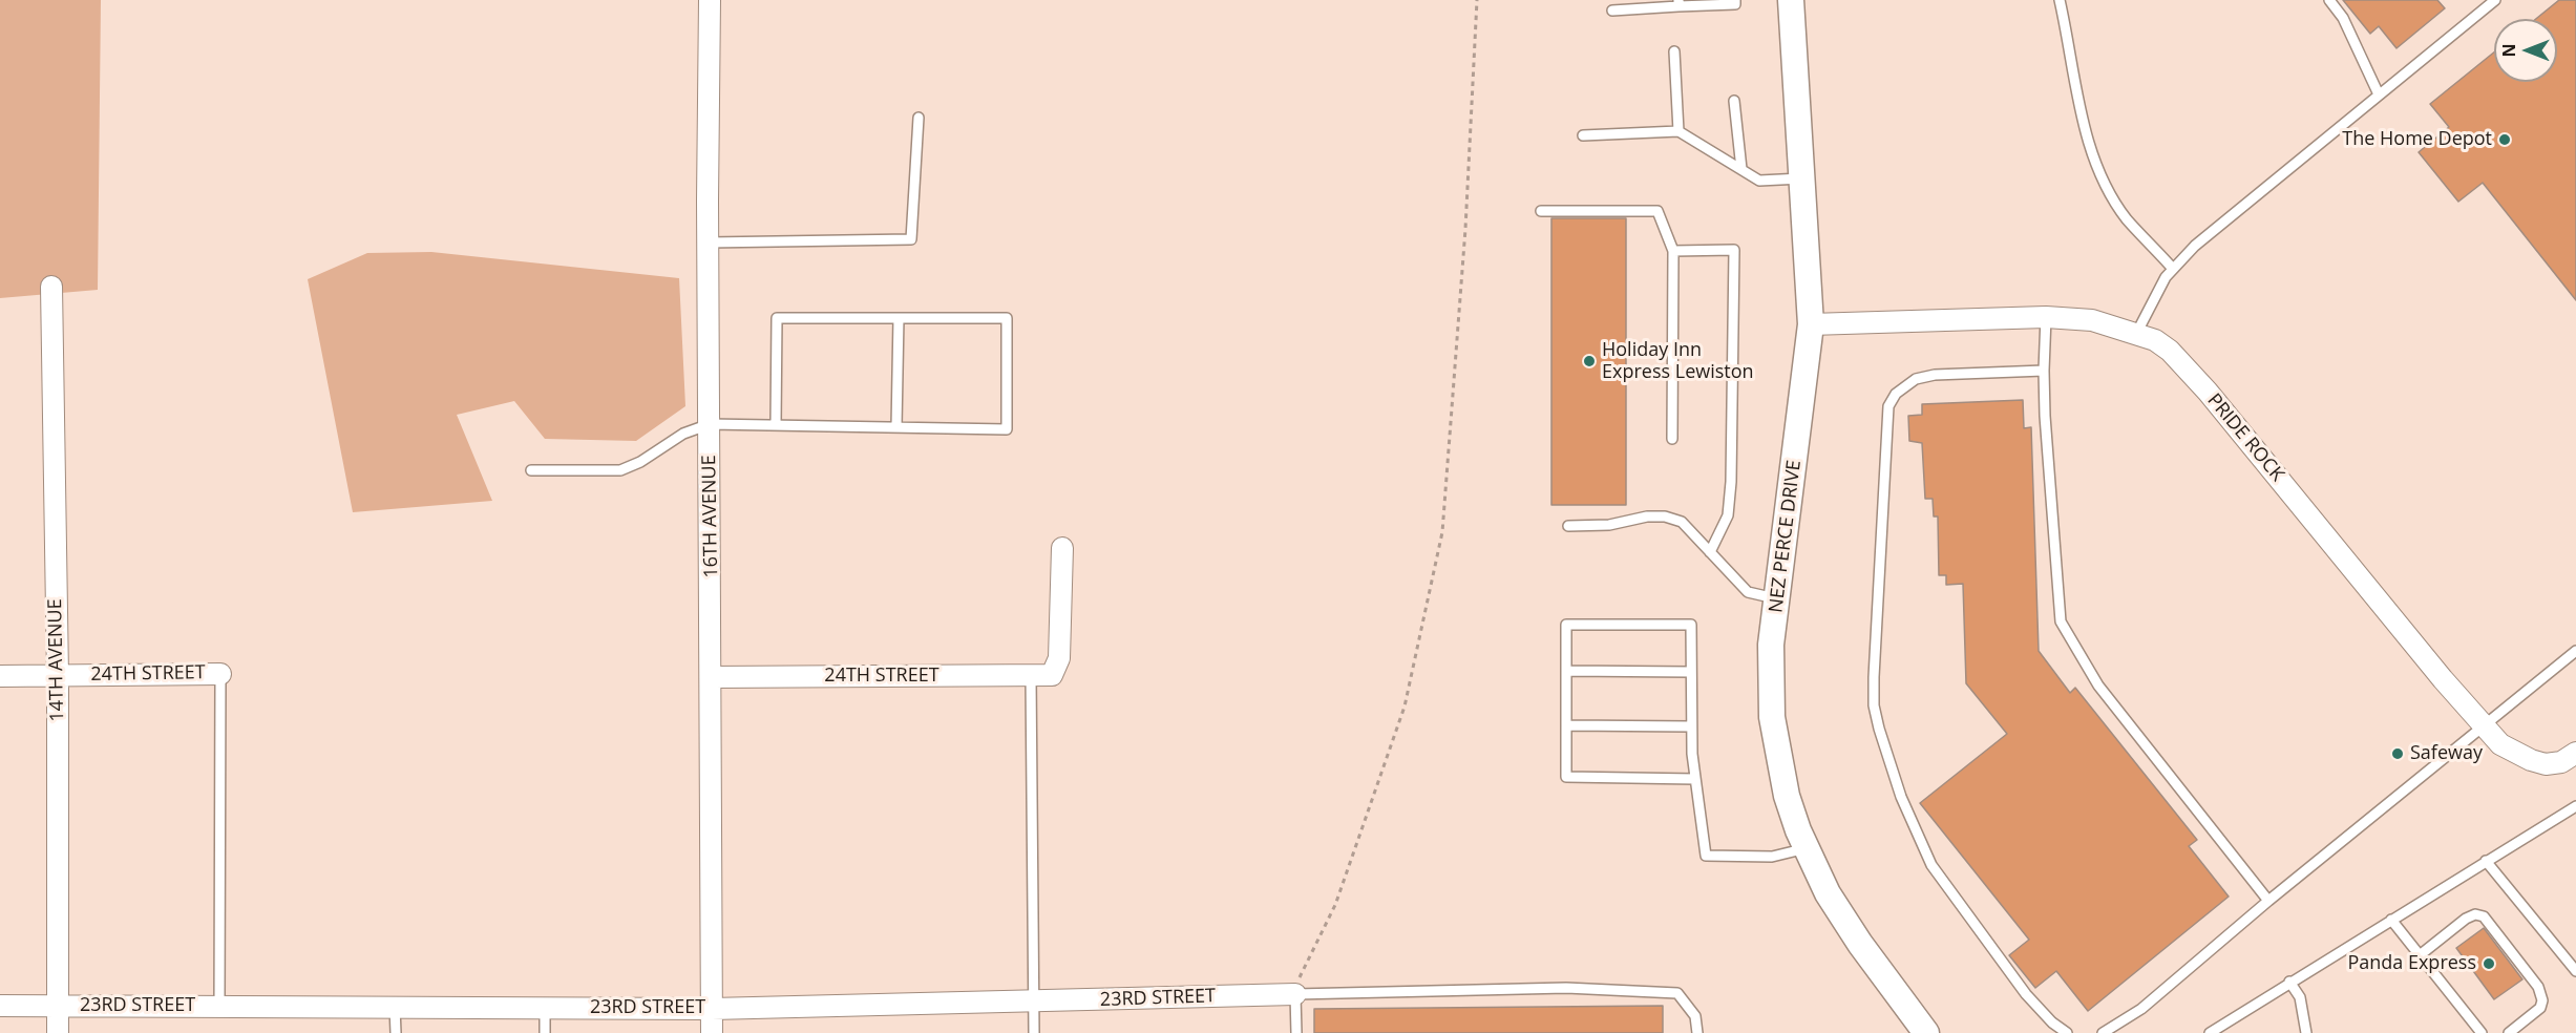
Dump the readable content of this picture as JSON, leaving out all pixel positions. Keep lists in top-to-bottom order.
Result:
{
  "streets": {
    "street": [
      "PRIDE ROCK",
      "16TH AVENUE",
      "NEZ PERCE DRIVE",
      "14TH AVENUE",
      "24TH STREET",
      "23RD STREET"
    ]
  },
  "crossings": [
    ["PRIDE ROCK", "NEZ PERCE DRIVE"],
    ["16TH AVENUE", "24TH STREET"],
    ["16TH AVENUE", "23RD STREET"],
    ["14TH AVENUE", "24TH STREET"],
    ["14TH AVENUE", "23RD STREET"]
  ],
  "places": [
    "The Home Depot",
    "Holiday Inn Express Lewiston",
    "Safeway",
    "Panda Express"
  ],
  "north": "left"
}
